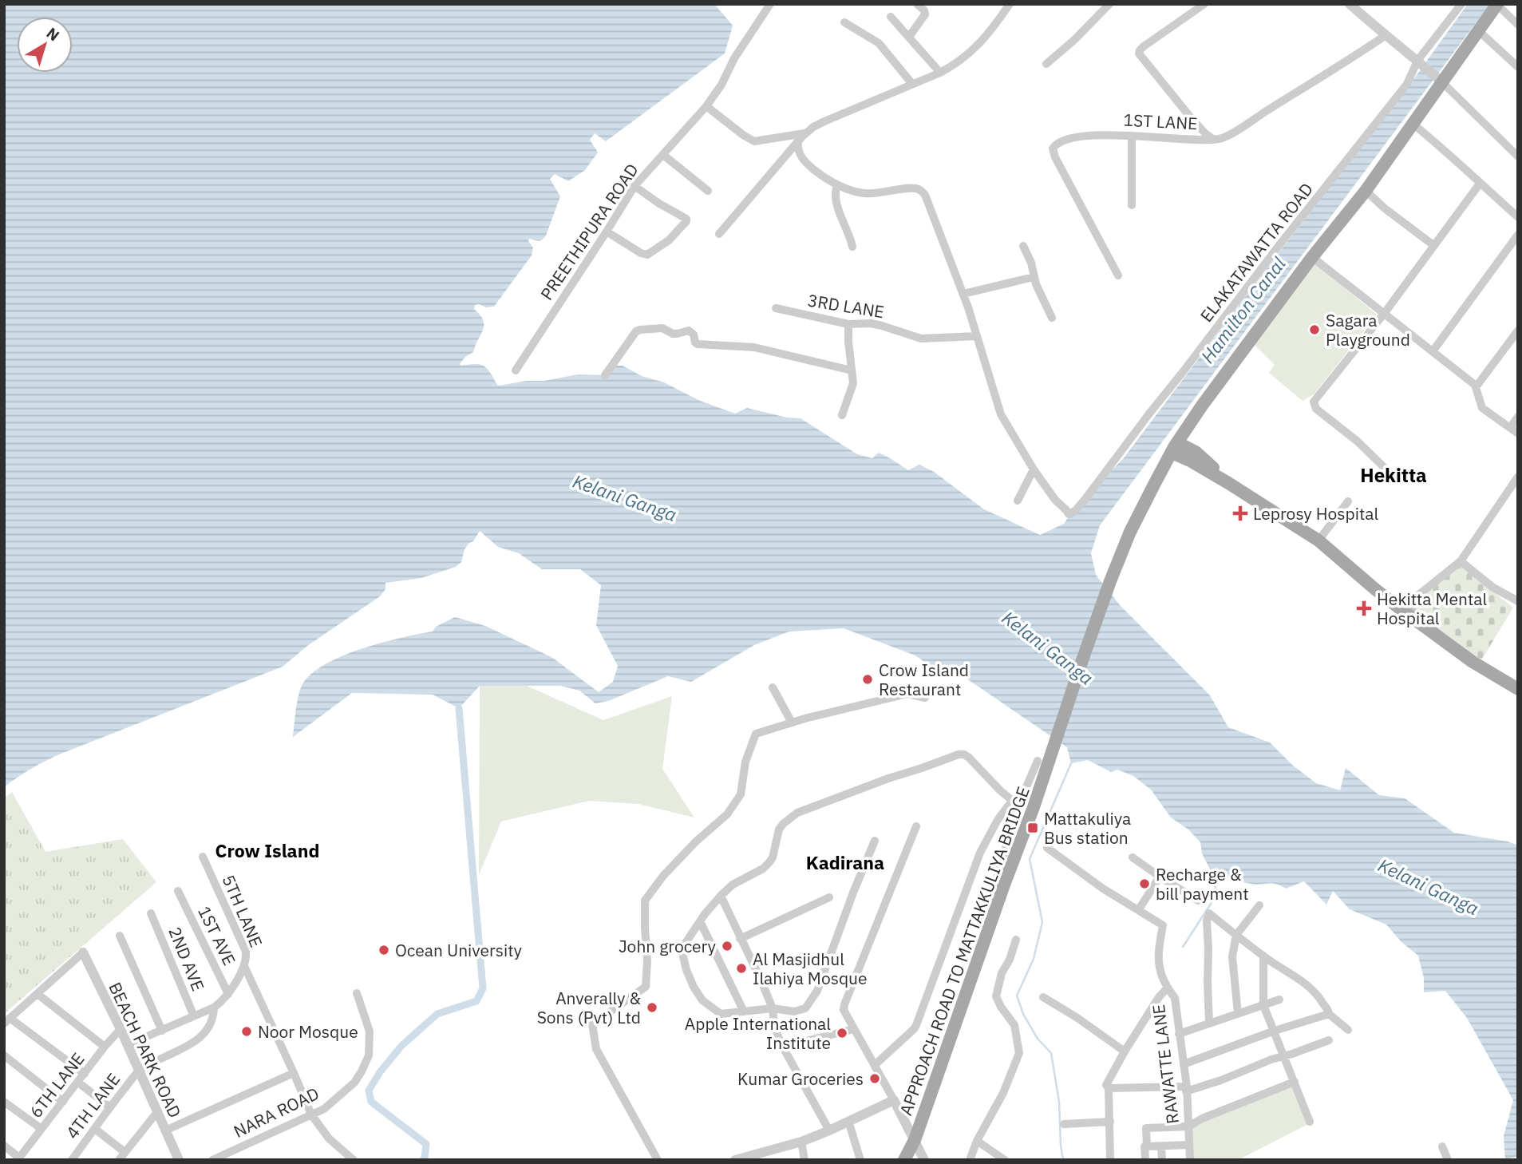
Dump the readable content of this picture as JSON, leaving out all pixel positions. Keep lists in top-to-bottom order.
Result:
{
  "streets": {
    "main road": ["APPROACH ROAD TO MATTAKKULIYA BRIDGE"],
    "street": [
      "1ST LANE",
      "PREETHIPURA ROAD",
      "ELAKATAWATTA ROAD",
      "3RD LANE",
      "5TH LANE",
      "1ST AVE",
      "2ND AVE",
      "BEACH PARK ROAD",
      "RAWATTE LANE",
      "6TH LANE",
      "4TH LANE",
      "NARA ROAD"
    ]
  },
  "crossings": [
    ["5TH LANE", "1ST AVE"],
    ["5TH LANE", "2ND AVE"],
    ["5TH LANE", "BEACH PARK ROAD"],
    ["BEACH PARK ROAD", "6TH LANE"],
    ["BEACH PARK ROAD", "4TH LANE"]
  ],
  "districts": ["Hekitta", "Crow Island", "Kadirana"],
  "water": ["Hamilton Canal", "Kelani Ganga"],
  "places": {
    "other": [
      "Sagara Playground",
      "Crow Island Restaurant",
      "Recharge & bill payment",
      "John grocery",
      "Ocean University",
      "Al Masjidhul Ilahiya Mosque",
      "Anverally & Sons (Pvt) Ltd",
      "Noor Mosque",
      "Apple International Institute",
      "Kumar Groceries"
    ],
    "health": ["Leprosy Hospital", "Hekitta Mental Hospital"],
    "transit": ["Mattakuliya Bus station"]
  },
  "north": "top right"
}
